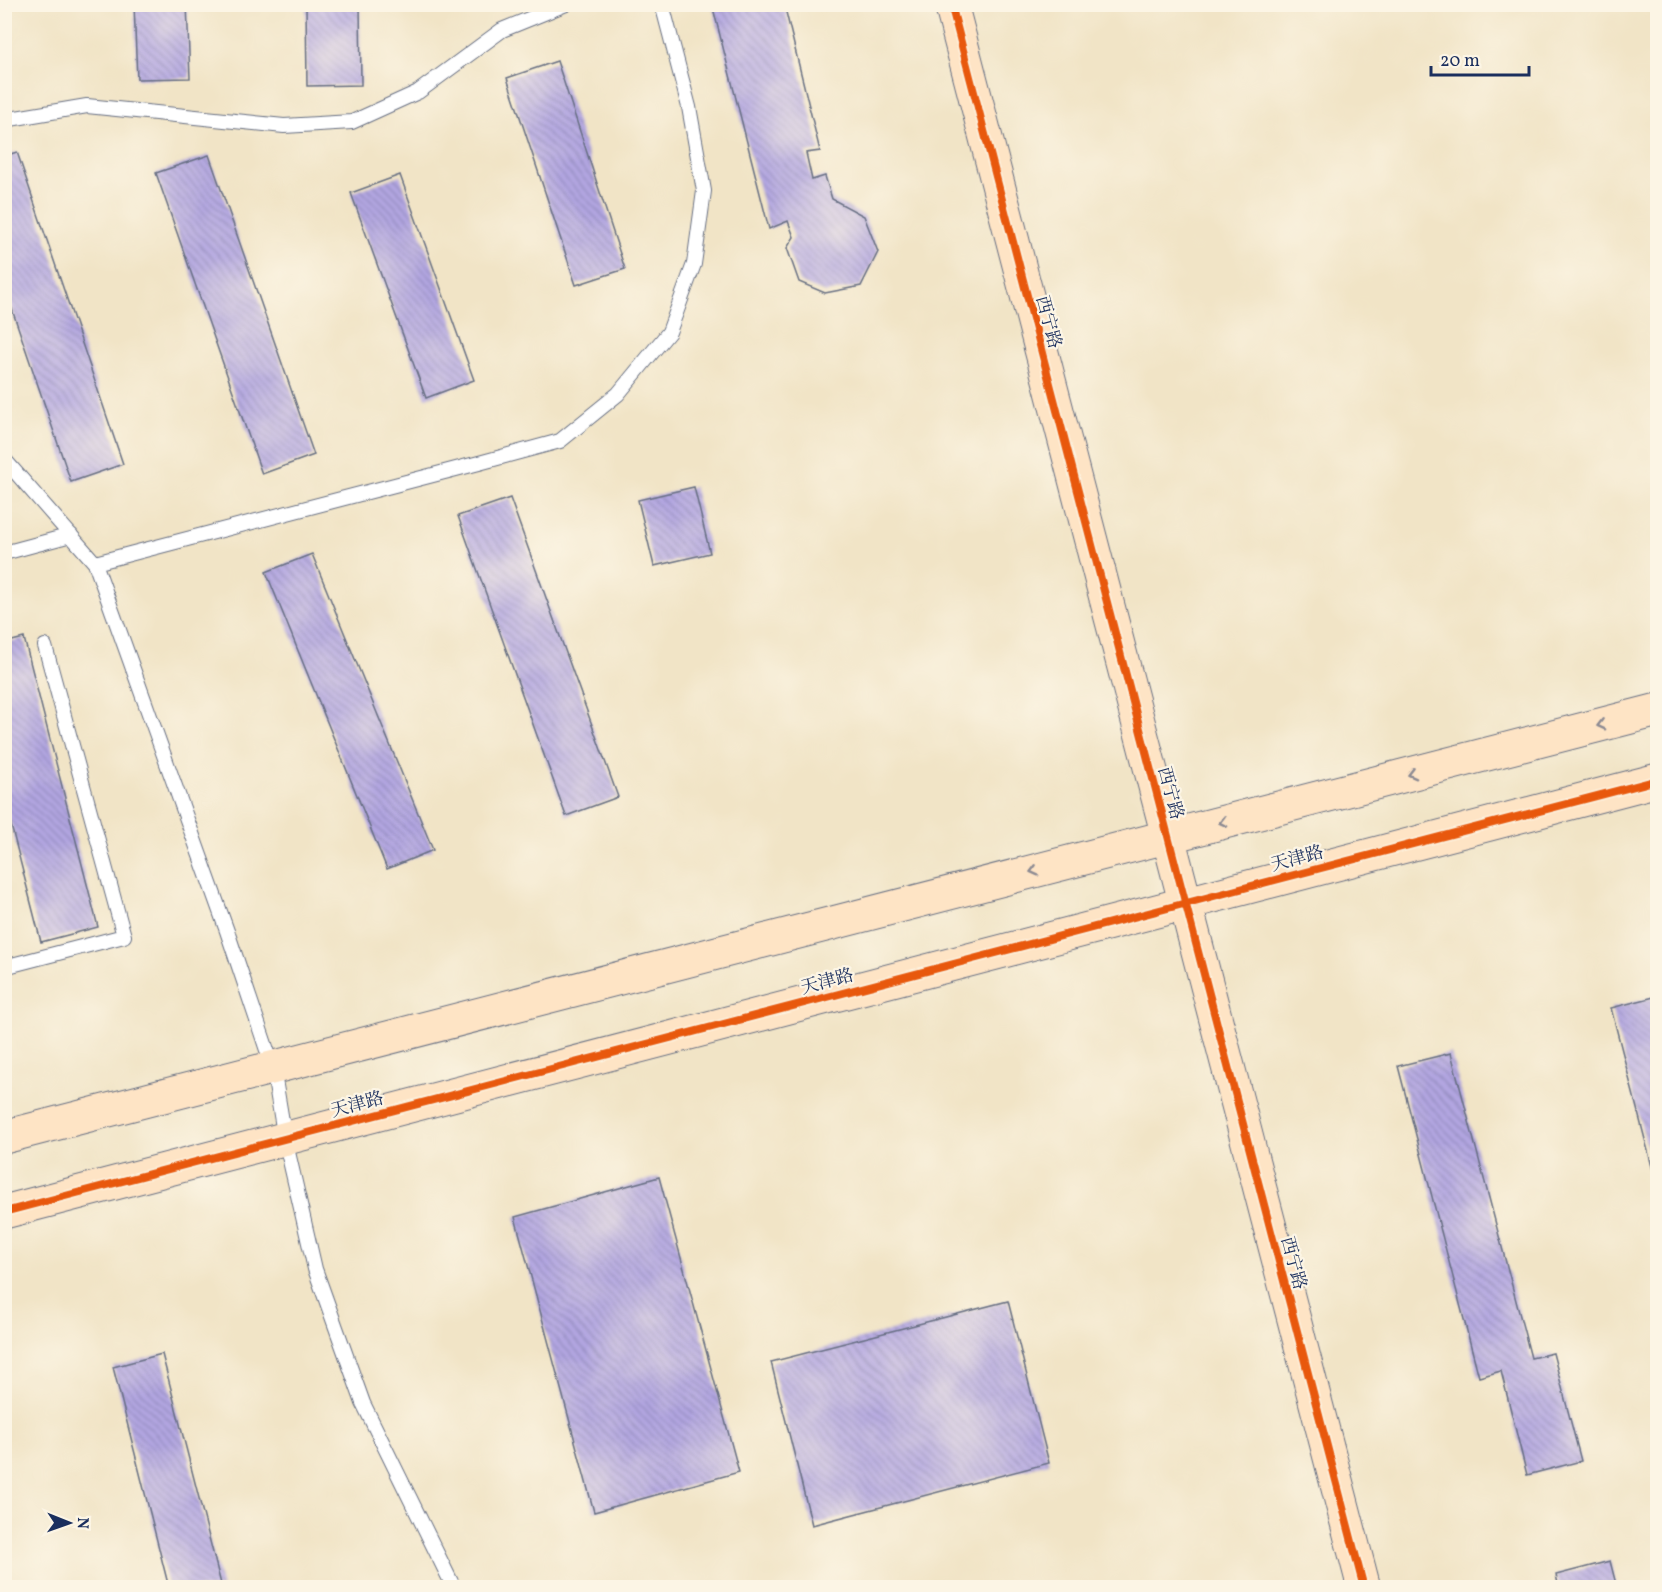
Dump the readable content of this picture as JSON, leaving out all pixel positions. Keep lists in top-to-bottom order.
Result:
{
  "streets": {
    "street": ["西宁路", "天津路"]
  },
  "crossings": [
    ["西宁路", "天津路"]
  ],
  "scale_bar": "20 m",
  "north": "right"
}
